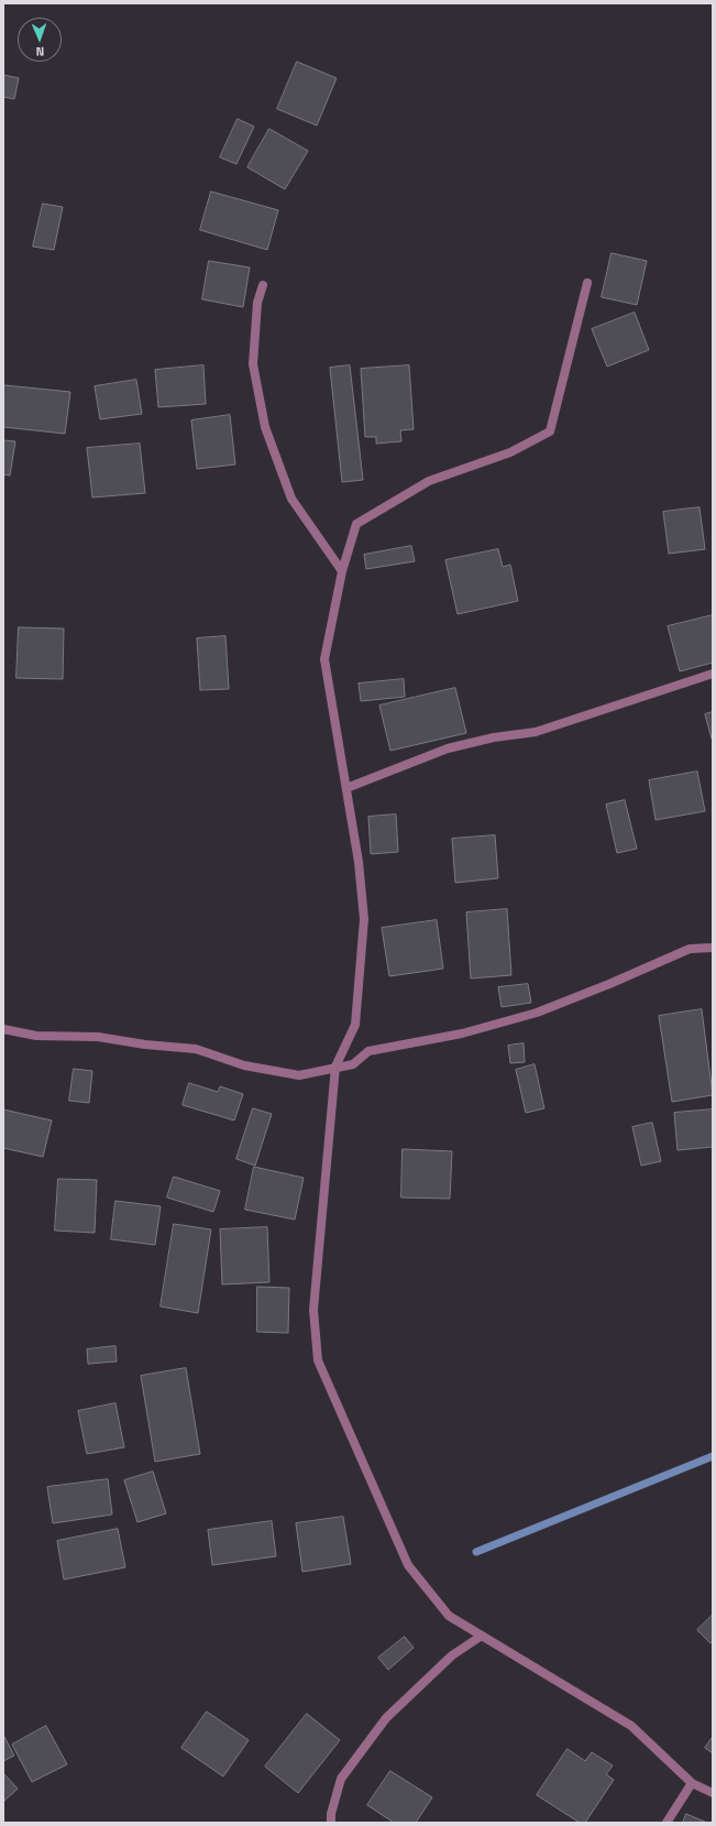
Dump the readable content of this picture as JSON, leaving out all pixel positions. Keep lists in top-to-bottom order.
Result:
{
  "north": "bottom"
}
